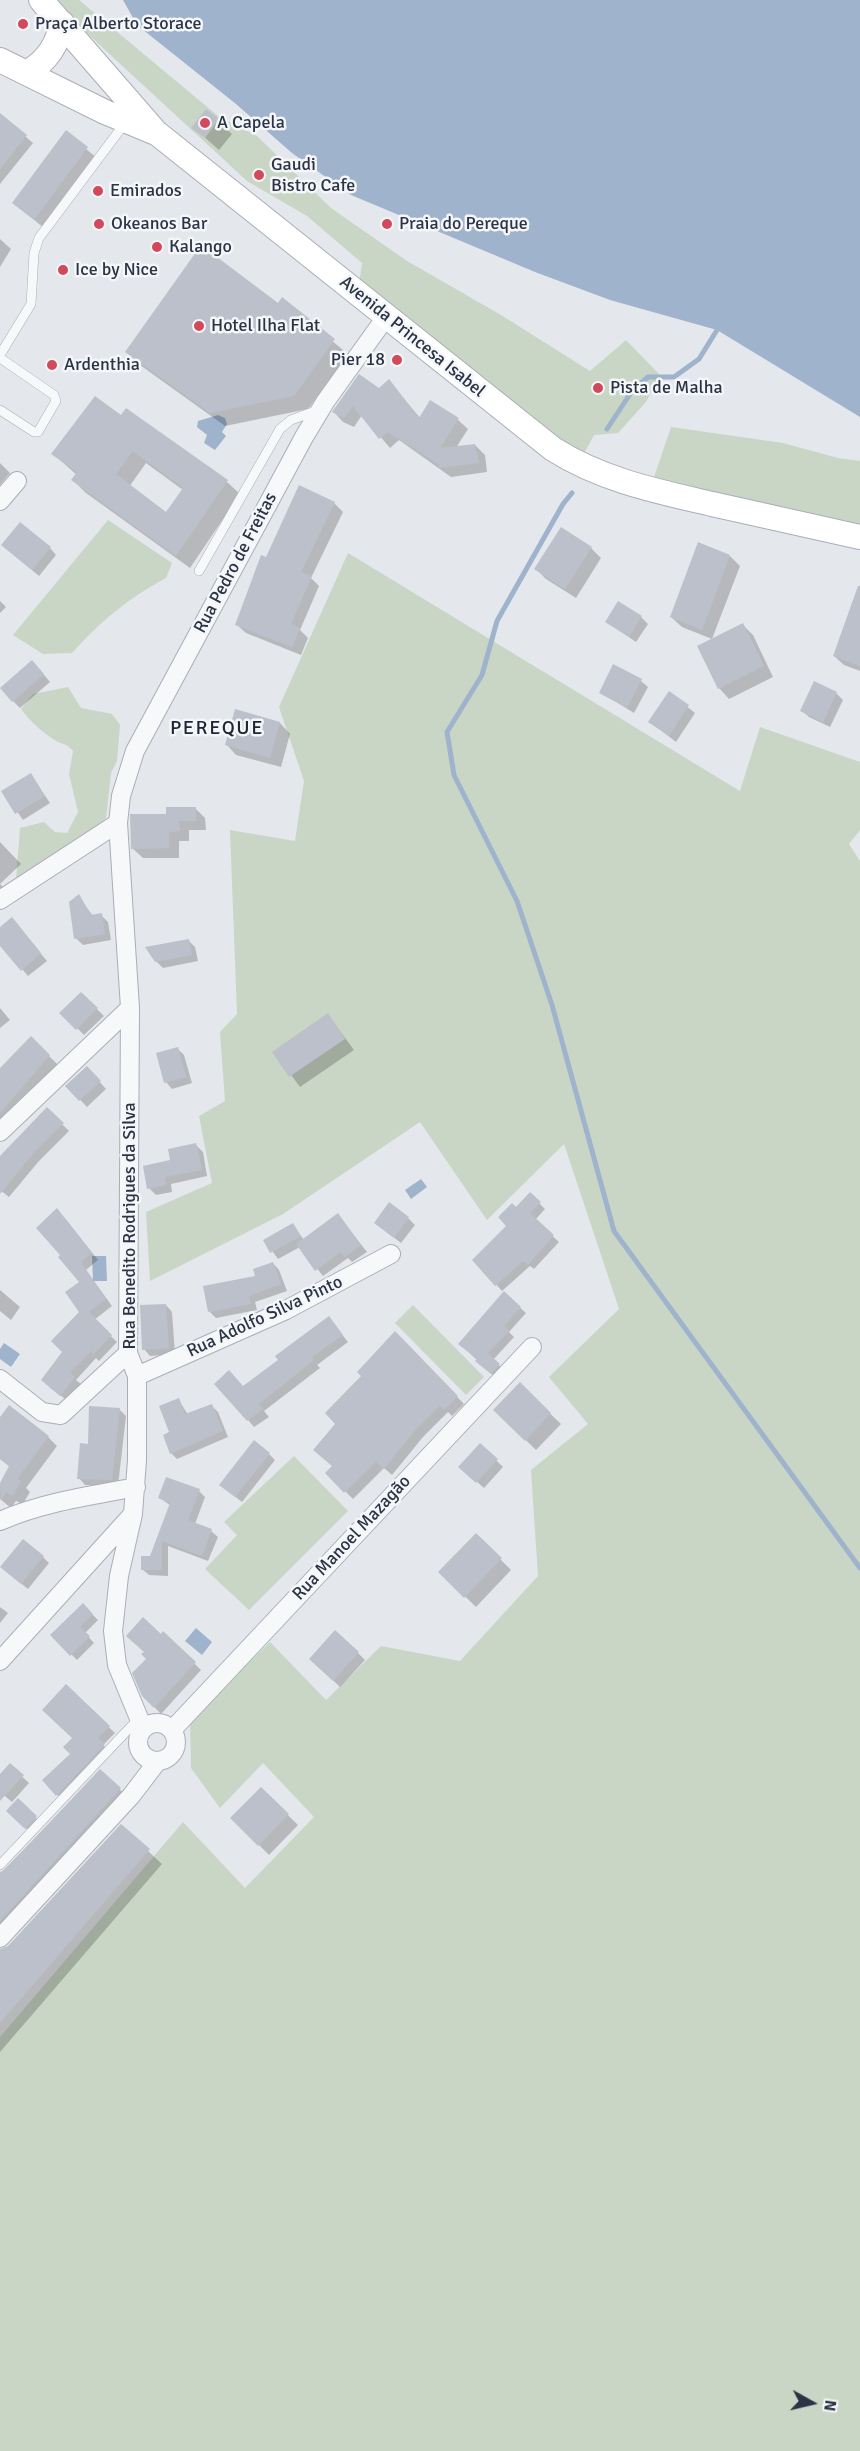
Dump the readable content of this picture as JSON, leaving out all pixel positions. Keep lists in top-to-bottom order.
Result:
{
  "streets": {
    "main road": ["Avenida Princesa Isabel"],
    "street": [
      "Rua Pedro de Freitas",
      "Rua Benedito Rodrigues da Silva",
      "Rua Adolfo Silva Pinto",
      "Rua Manoel Mazagão"
    ]
  },
  "crossings": [
    ["Avenida Princesa Isabel", "Rua Pedro de Freitas"],
    ["Rua Pedro de Freitas", "Rua Benedito Rodrigues da Silva"],
    ["Rua Benedito Rodrigues da Silva", "Rua Adolfo Silva Pinto"],
    ["Rua Benedito Rodrigues da Silva", "Rua Manoel Mazagão"]
  ],
  "districts": ["PEREQUE"],
  "places": [
    "Praça Alberto Storace",
    "A Capela",
    "Gaudi Bistro Cafe",
    "Emirados",
    "Okeanos Bar",
    "Praia do Pereque",
    "Kalango",
    "Ice by Nice",
    "Hotel Ilha Flat",
    "Pier 18",
    "Ardenthia",
    "Pista de Malha"
  ],
  "north": "right"
}
